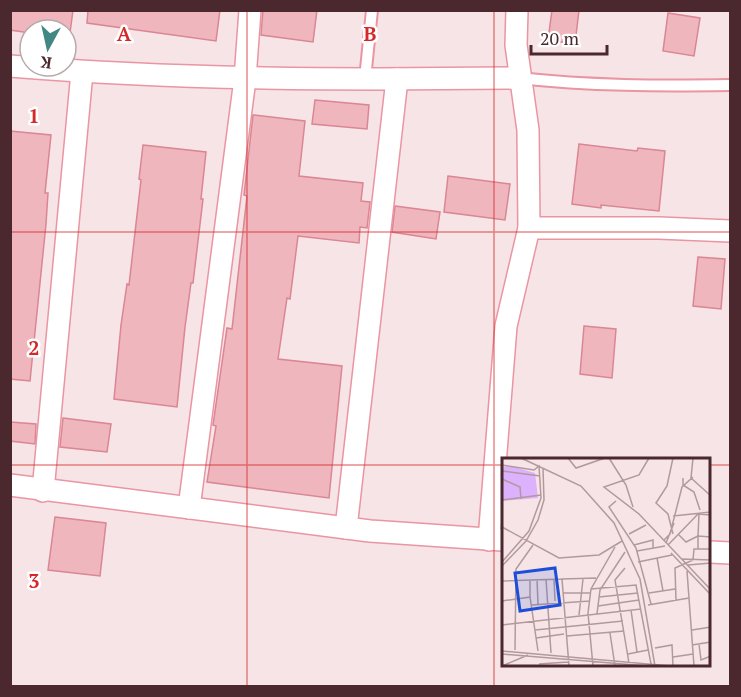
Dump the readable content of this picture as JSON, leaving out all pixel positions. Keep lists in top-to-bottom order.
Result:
{
  "scale_bar": "20 m",
  "north": "bottom",
  "grid": {
    "columns": ["A", "B"],
    "rows": ["1", "2", "3"]
  }
}
